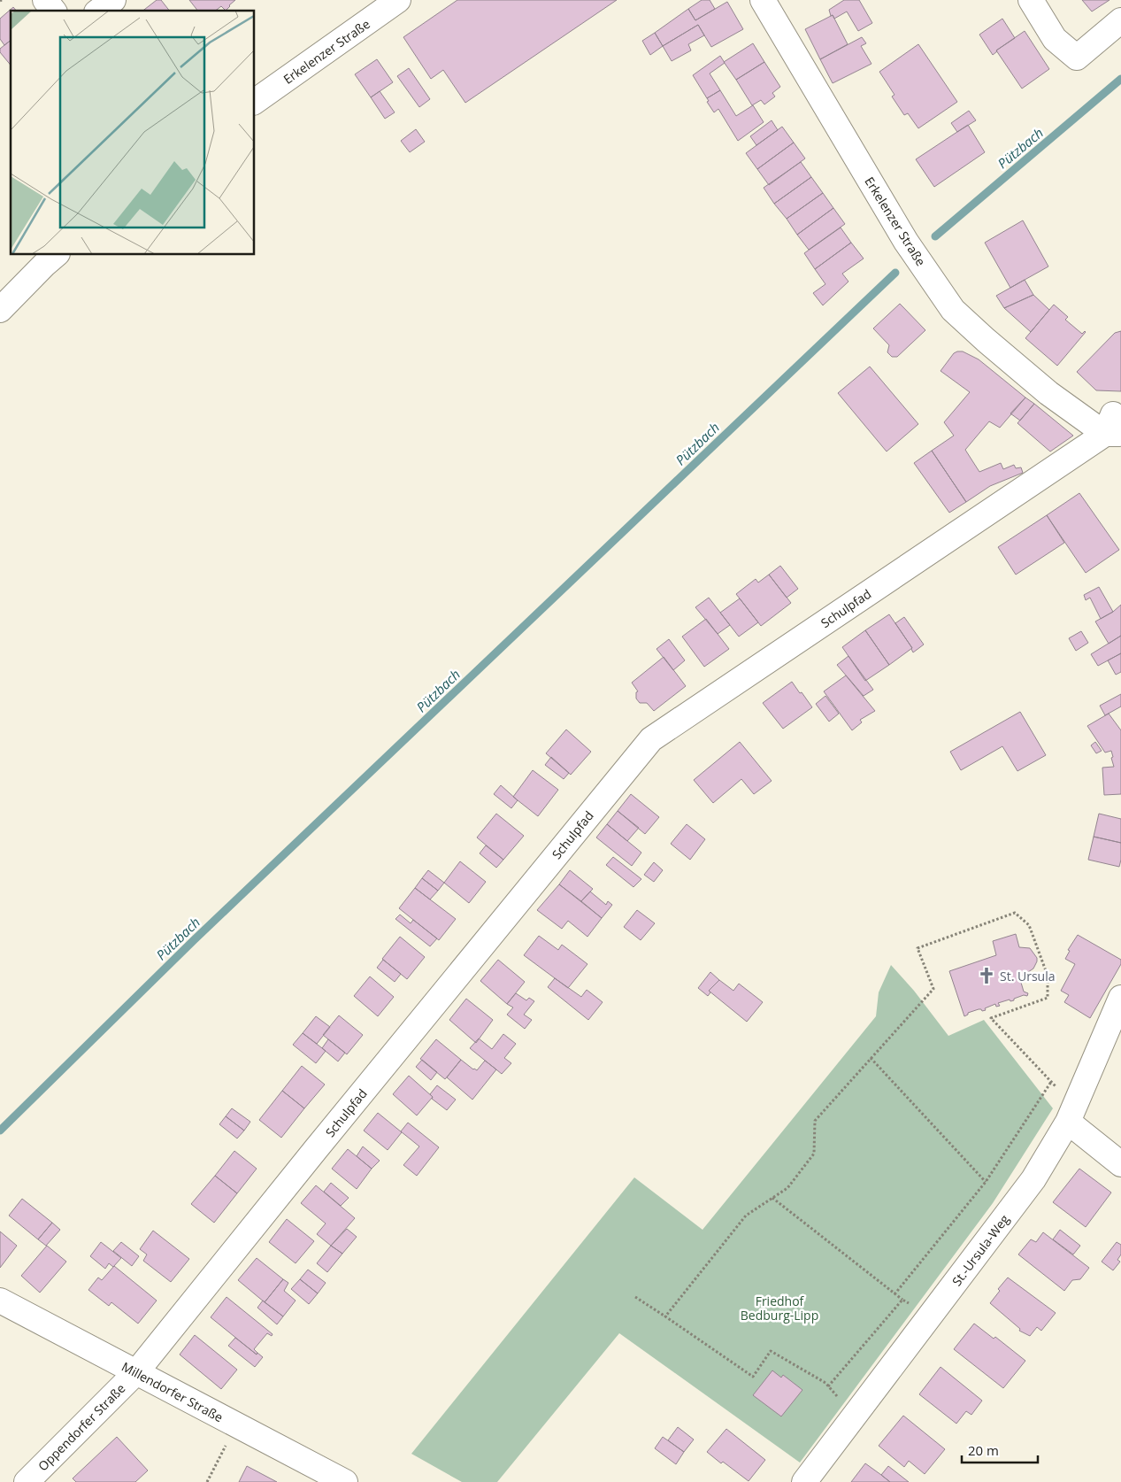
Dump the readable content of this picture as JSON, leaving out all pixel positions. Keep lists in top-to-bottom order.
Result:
{
  "streets": {
    "street": [
      "Erkelenzer Straße",
      "Schulpfad",
      "St.-Ursula-Weg",
      "Millendorfer Straße",
      "Oppendorfer Straße"
    ]
  },
  "crossings": [
    ["Erkelenzer Straße", "Schulpfad"],
    ["Schulpfad", "Millendorfer Straße"],
    ["Schulpfad", "Oppendorfer Straße"],
    ["Millendorfer Straße", "Oppendorfer Straße"]
  ],
  "water": ["Pützbach"],
  "parks": ["Friedhof Bedburg-Lipp"],
  "places": {
    "church": ["St. Ursula"]
  },
  "scale_bar": "20 m"
}
